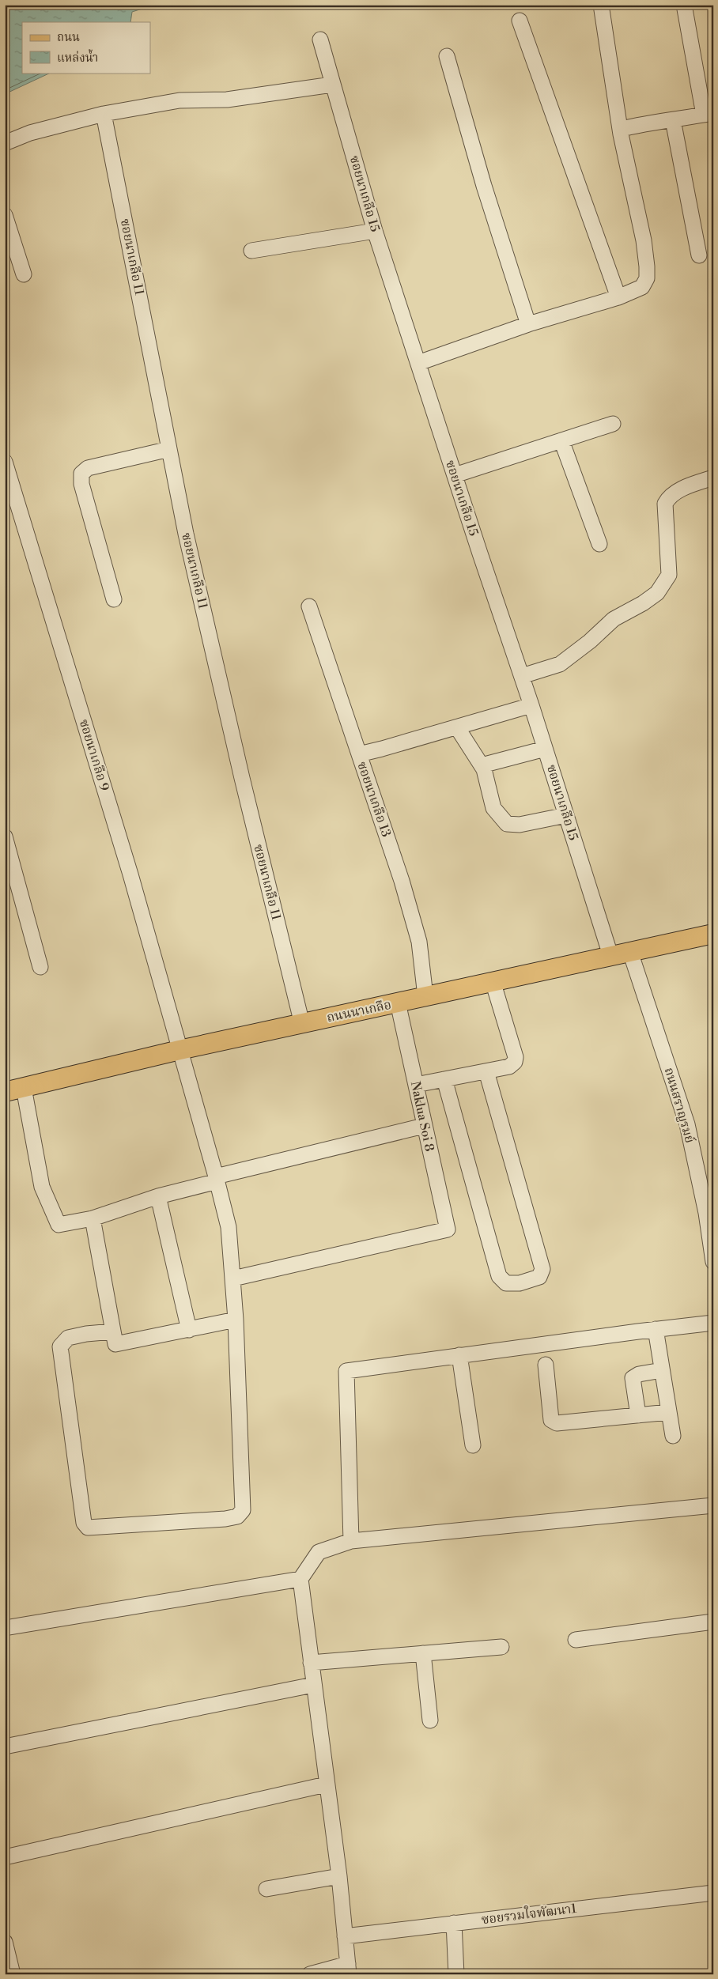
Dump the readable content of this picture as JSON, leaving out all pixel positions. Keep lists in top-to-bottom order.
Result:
{
  "streets": {
    "main road": ["ถนนนาเกลือ"],
    "street": [
      "ซอยนาเกลือ 15",
      "ซอยนาเกลือ 11",
      "ซอยนาเกลือ 9",
      "ซอยนาเกลือ 13",
      "ถนนสราญรมย์",
      "Naklua Soi 8",
      "ซอยรวมใจพัฒนา1"
    ]
  },
  "crossings": [
    ["ซอยนาเกลือ 15", "ถนนนาเกลือ"],
    ["ซอยนาเกลือ 11", "ถนนนาเกลือ"],
    ["ซอยนาเกลือ 9", "ถนนนาเกลือ"],
    ["ซอยนาเกลือ 9", "Naklua Soi 8"],
    ["ซอยนาเกลือ 13", "ถนนนาเกลือ"],
    ["ถนนนาเกลือ", "ถนนสราญรมย์"],
    ["ถนนนาเกลือ", "Naklua Soi 8"]
  ],
  "legend": ["ถนน", "แหล่งน้ำ"]
}
